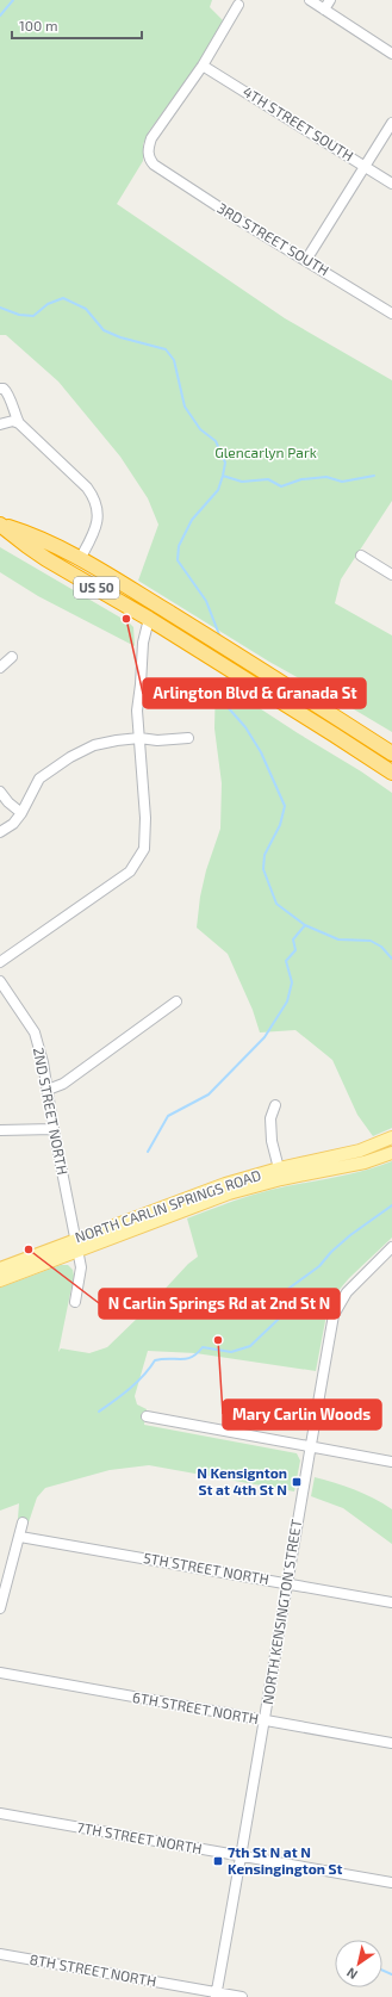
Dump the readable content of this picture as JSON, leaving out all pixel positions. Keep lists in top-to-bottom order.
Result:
{
  "streets": {
    "highway": ["US 50"],
    "main road": ["NORTH CARLIN SPRINGS ROAD"],
    "street": [
      "4TH STREET SOUTH",
      "3RD STREET SOUTH",
      "2ND STREET NORTH",
      "5TH STREET NORTH",
      "NORTH KENSINGTON STREET",
      "6TH STREET NORTH",
      "7TH STREET NORTH",
      "8TH STREET NORTH"
    ]
  },
  "crossings": [
    ["4TH STREET SOUTH", "3RD STREET SOUTH"],
    ["2ND STREET NORTH", "NORTH CARLIN SPRINGS ROAD"],
    ["5TH STREET NORTH", "NORTH KENSINGTON STREET"],
    ["NORTH KENSINGTON STREET", "6TH STREET NORTH"],
    ["NORTH KENSINGTON STREET", "7TH STREET NORTH"],
    ["NORTH KENSINGTON STREET", "8TH STREET NORTH"]
  ],
  "parks": ["Glencarlyn Park"],
  "places": {
    "other": ["Arlington Blvd & Granada St", "N Carlin Springs Rd at 2nd St N", "Mary Carlin Woods"],
    "transit": ["N Kensignton St at 4th St N", "7th St N at N Kensingington St"]
  },
  "scale_bar": "100 m",
  "north": "bottom left"
}
